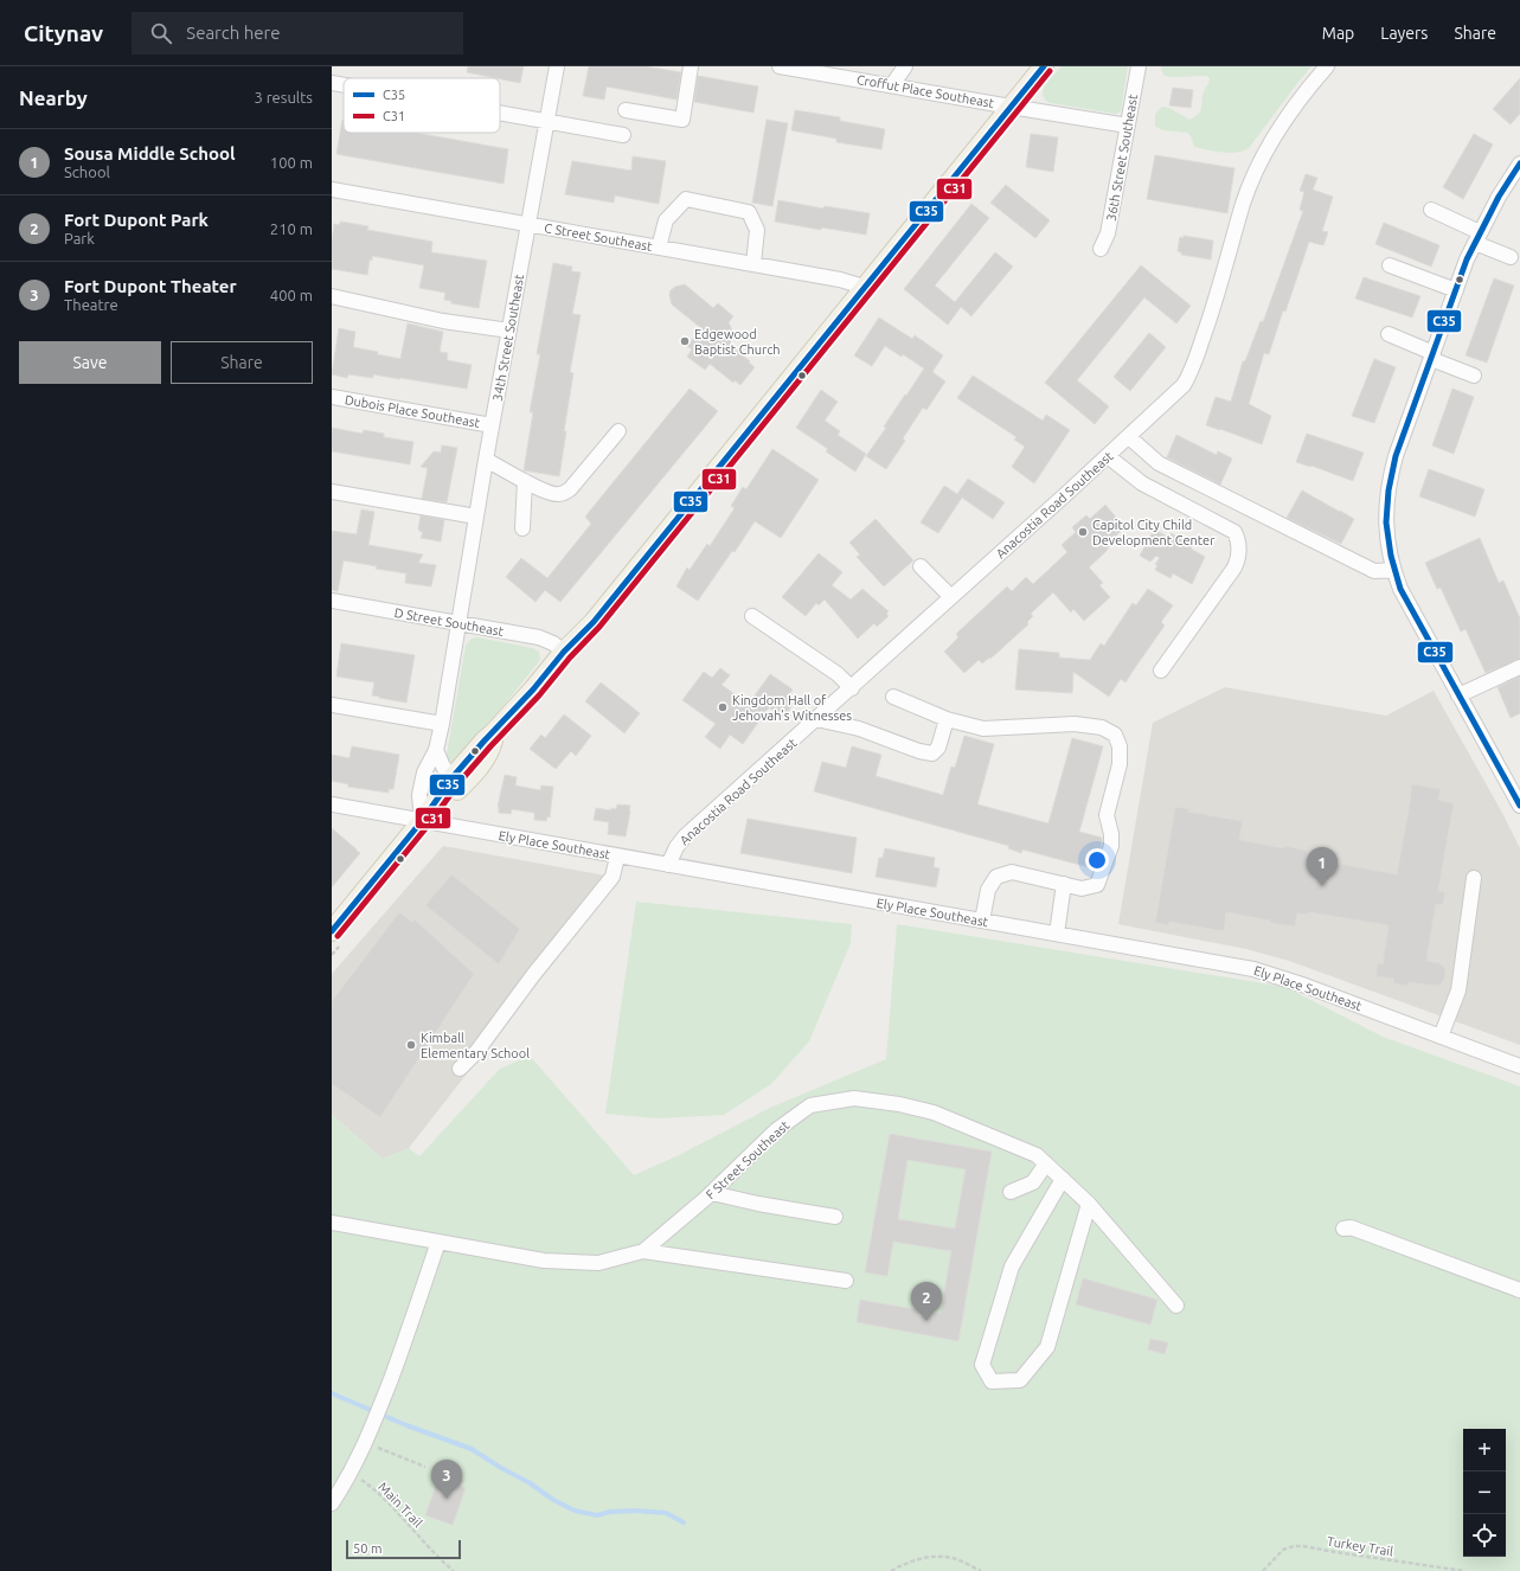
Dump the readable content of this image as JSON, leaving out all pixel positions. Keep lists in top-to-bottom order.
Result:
{
  "streets": {
    "street": [
      "Croffut Place Southeast",
      "36th Street Southeast",
      "C Street Southeast",
      "34th Street Southeast",
      "Dubois Place Southeast",
      "Anacostia Road Southeast",
      "D Street Southeast",
      "Ely Place Southeast",
      "F Street Southeast"
    ],
    "path": ["Main Trail", "Turkey Trail"]
  },
  "crossings": [
    ["Croffut Place Southeast", "36th Street Southeast"],
    ["C Street Southeast", "34th Street Southeast"],
    ["34th Street Southeast", "Dubois Place Southeast"],
    ["34th Street Southeast", "D Street Southeast"],
    ["34th Street Southeast", "Ely Place Southeast"],
    ["Anacostia Road Southeast", "Ely Place Southeast"]
  ],
  "places": [
    "Edgewood Baptist Church",
    "Capitol City Child Development Center",
    "Kingdom Hall of Jehovah’s Witnesses",
    "Kimball Elementary School"
  ],
  "lines": ["transit line C35", "transit line C31"],
  "legend": ["C35", "C31"],
  "scale_bar": "50 m",
  "page": {
    "header": "Citynav",
    "search": "Search here",
    "nav": ["Map", "Layers", "Share"],
    "heading": ["Nearby", "3 results"],
    "list": [
      {
        "mark": "1",
        "name": "Sousa Middle School",
        "note": "School",
        "value": "100 m"
      },
      {
        "mark": "2",
        "name": "Fort Dupont Park",
        "note": "Park",
        "value": "210 m"
      },
      {
        "mark": "3",
        "name": "Fort Dupont Theater",
        "note": "Theatre",
        "value": "400 m"
      }
    ],
    "buttons": ["Save", "Share"],
    "pins": ["1", "2", "3"],
    "map_buttons": ["+", "−"],
    "scale": "50 m"
  }
}
